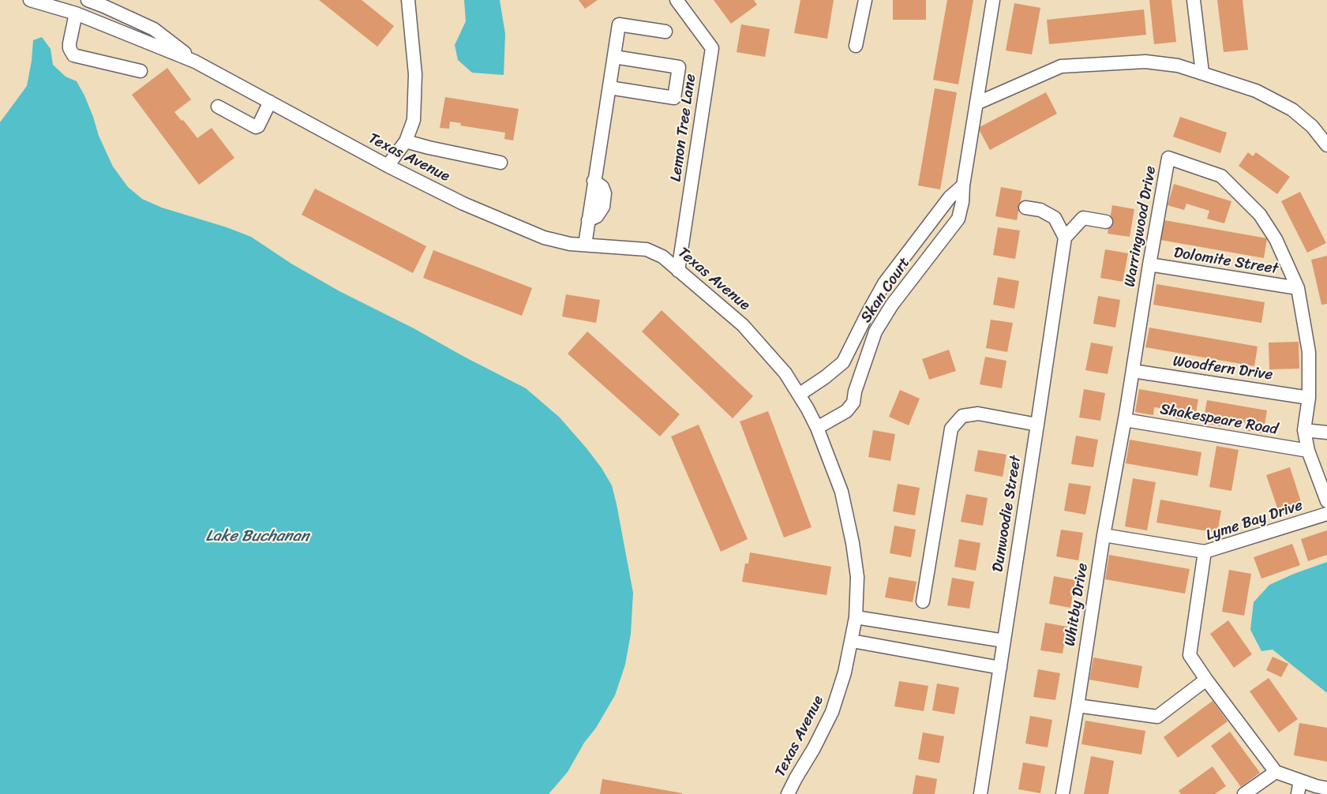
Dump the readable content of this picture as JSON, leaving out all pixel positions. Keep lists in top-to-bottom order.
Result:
{
  "streets": {
    "street": [
      "Lemon Tree Lane",
      "Texas Avenue",
      "Warringwood Drive",
      "Dolomite Street",
      "Skan Court",
      "Woodfern Drive",
      "Shakespeare Road",
      "Dunwoodie Street",
      "Lyme Bay Drive",
      "Whitby Drive"
    ]
  },
  "crossings": [
    ["Lemon Tree Lane", "Texas Avenue"],
    ["Texas Avenue", "Skan Court"],
    ["Warringwood Drive", "Dolomite Street"],
    ["Warringwood Drive", "Woodfern Drive"],
    ["Warringwood Drive", "Shakespeare Road"],
    ["Warringwood Drive", "Whitby Drive"],
    ["Shakespeare Road", "Whitby Drive"]
  ],
  "water": ["Lake Buchanan"]
}
